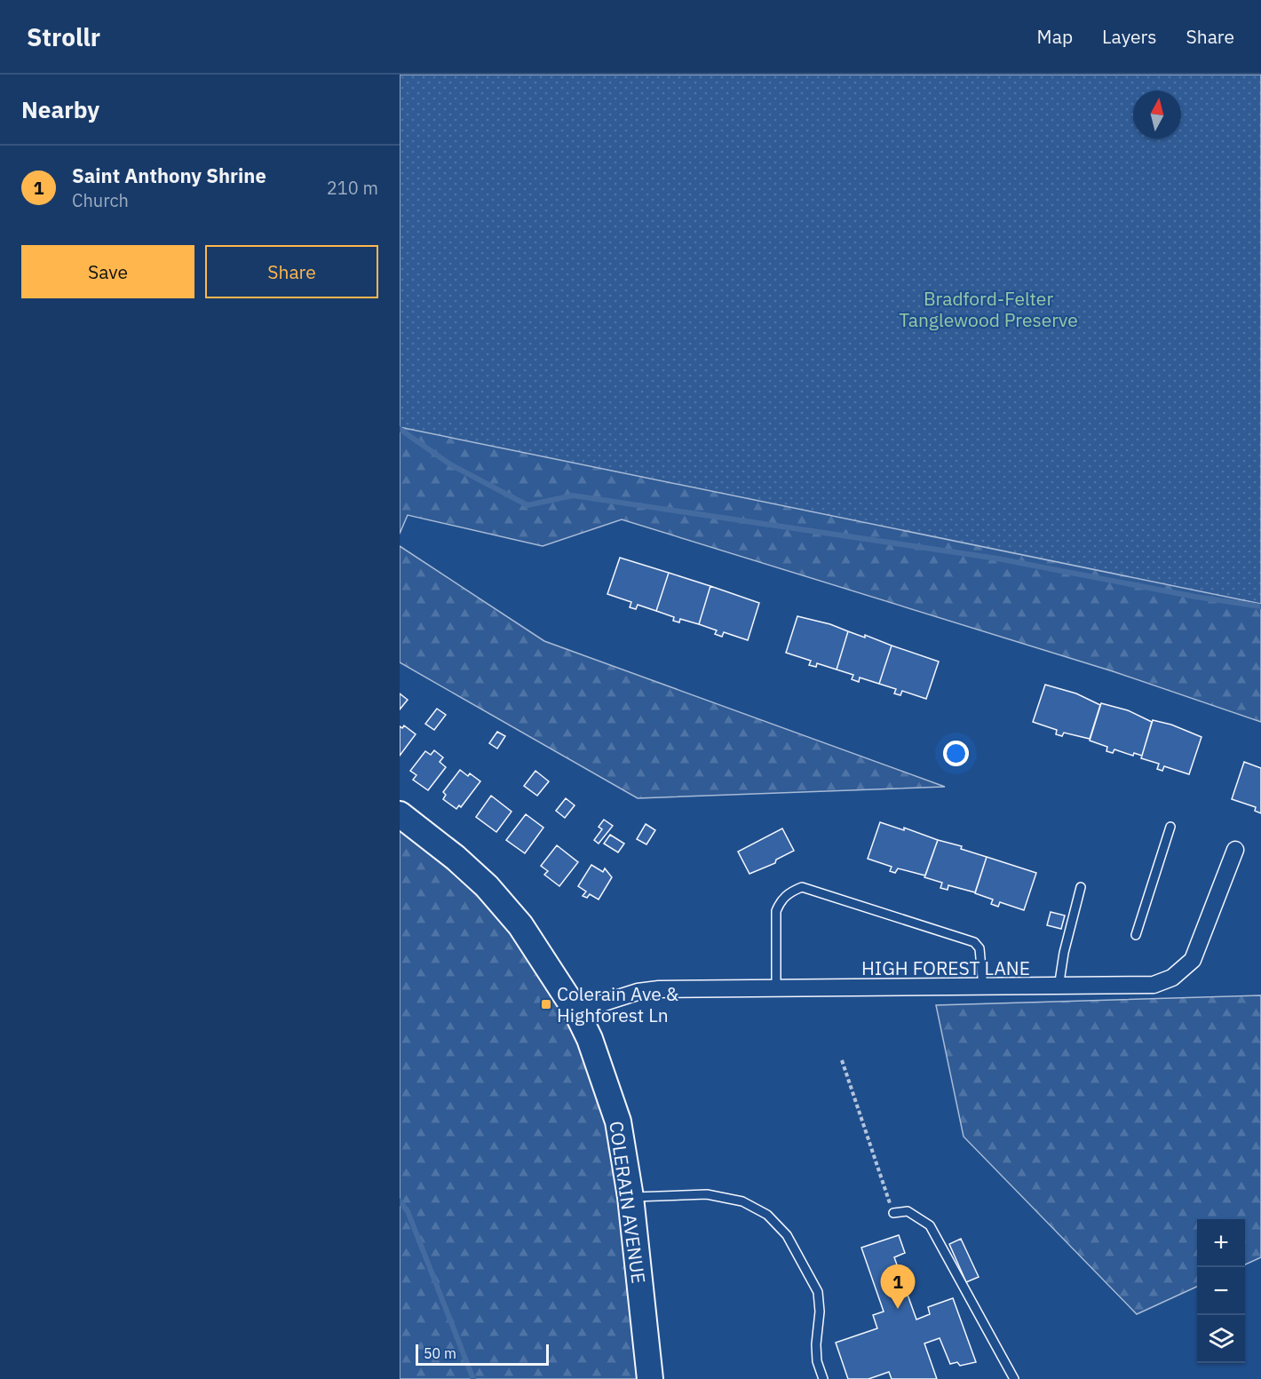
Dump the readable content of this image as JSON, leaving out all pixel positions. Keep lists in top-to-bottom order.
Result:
{
  "streets": {
    "main road": ["COLERAIN AVENUE"],
    "street": ["HIGH FOREST LANE"]
  },
  "crossings": [
    ["HIGH FOREST LANE", "COLERAIN AVENUE"]
  ],
  "parks": ["Bradford-Felter Tanglewood Preserve"],
  "places": {
    "transit": ["Colerain Ave & Highforest Ln"]
  },
  "scale_bar": "50 m",
  "north": "top",
  "page": {
    "header": "Strollr",
    "nav": ["Map", "Layers", "Share"],
    "heading": "Nearby",
    "list": [
      {
        "mark": "1",
        "name": "Saint Anthony Shrine",
        "note": "Church",
        "value": "210 m"
      }
    ],
    "buttons": ["Save", "Share"],
    "map_buttons": ["+", "−"],
    "pins": "1",
    "scale": "50 m"
  }
}
